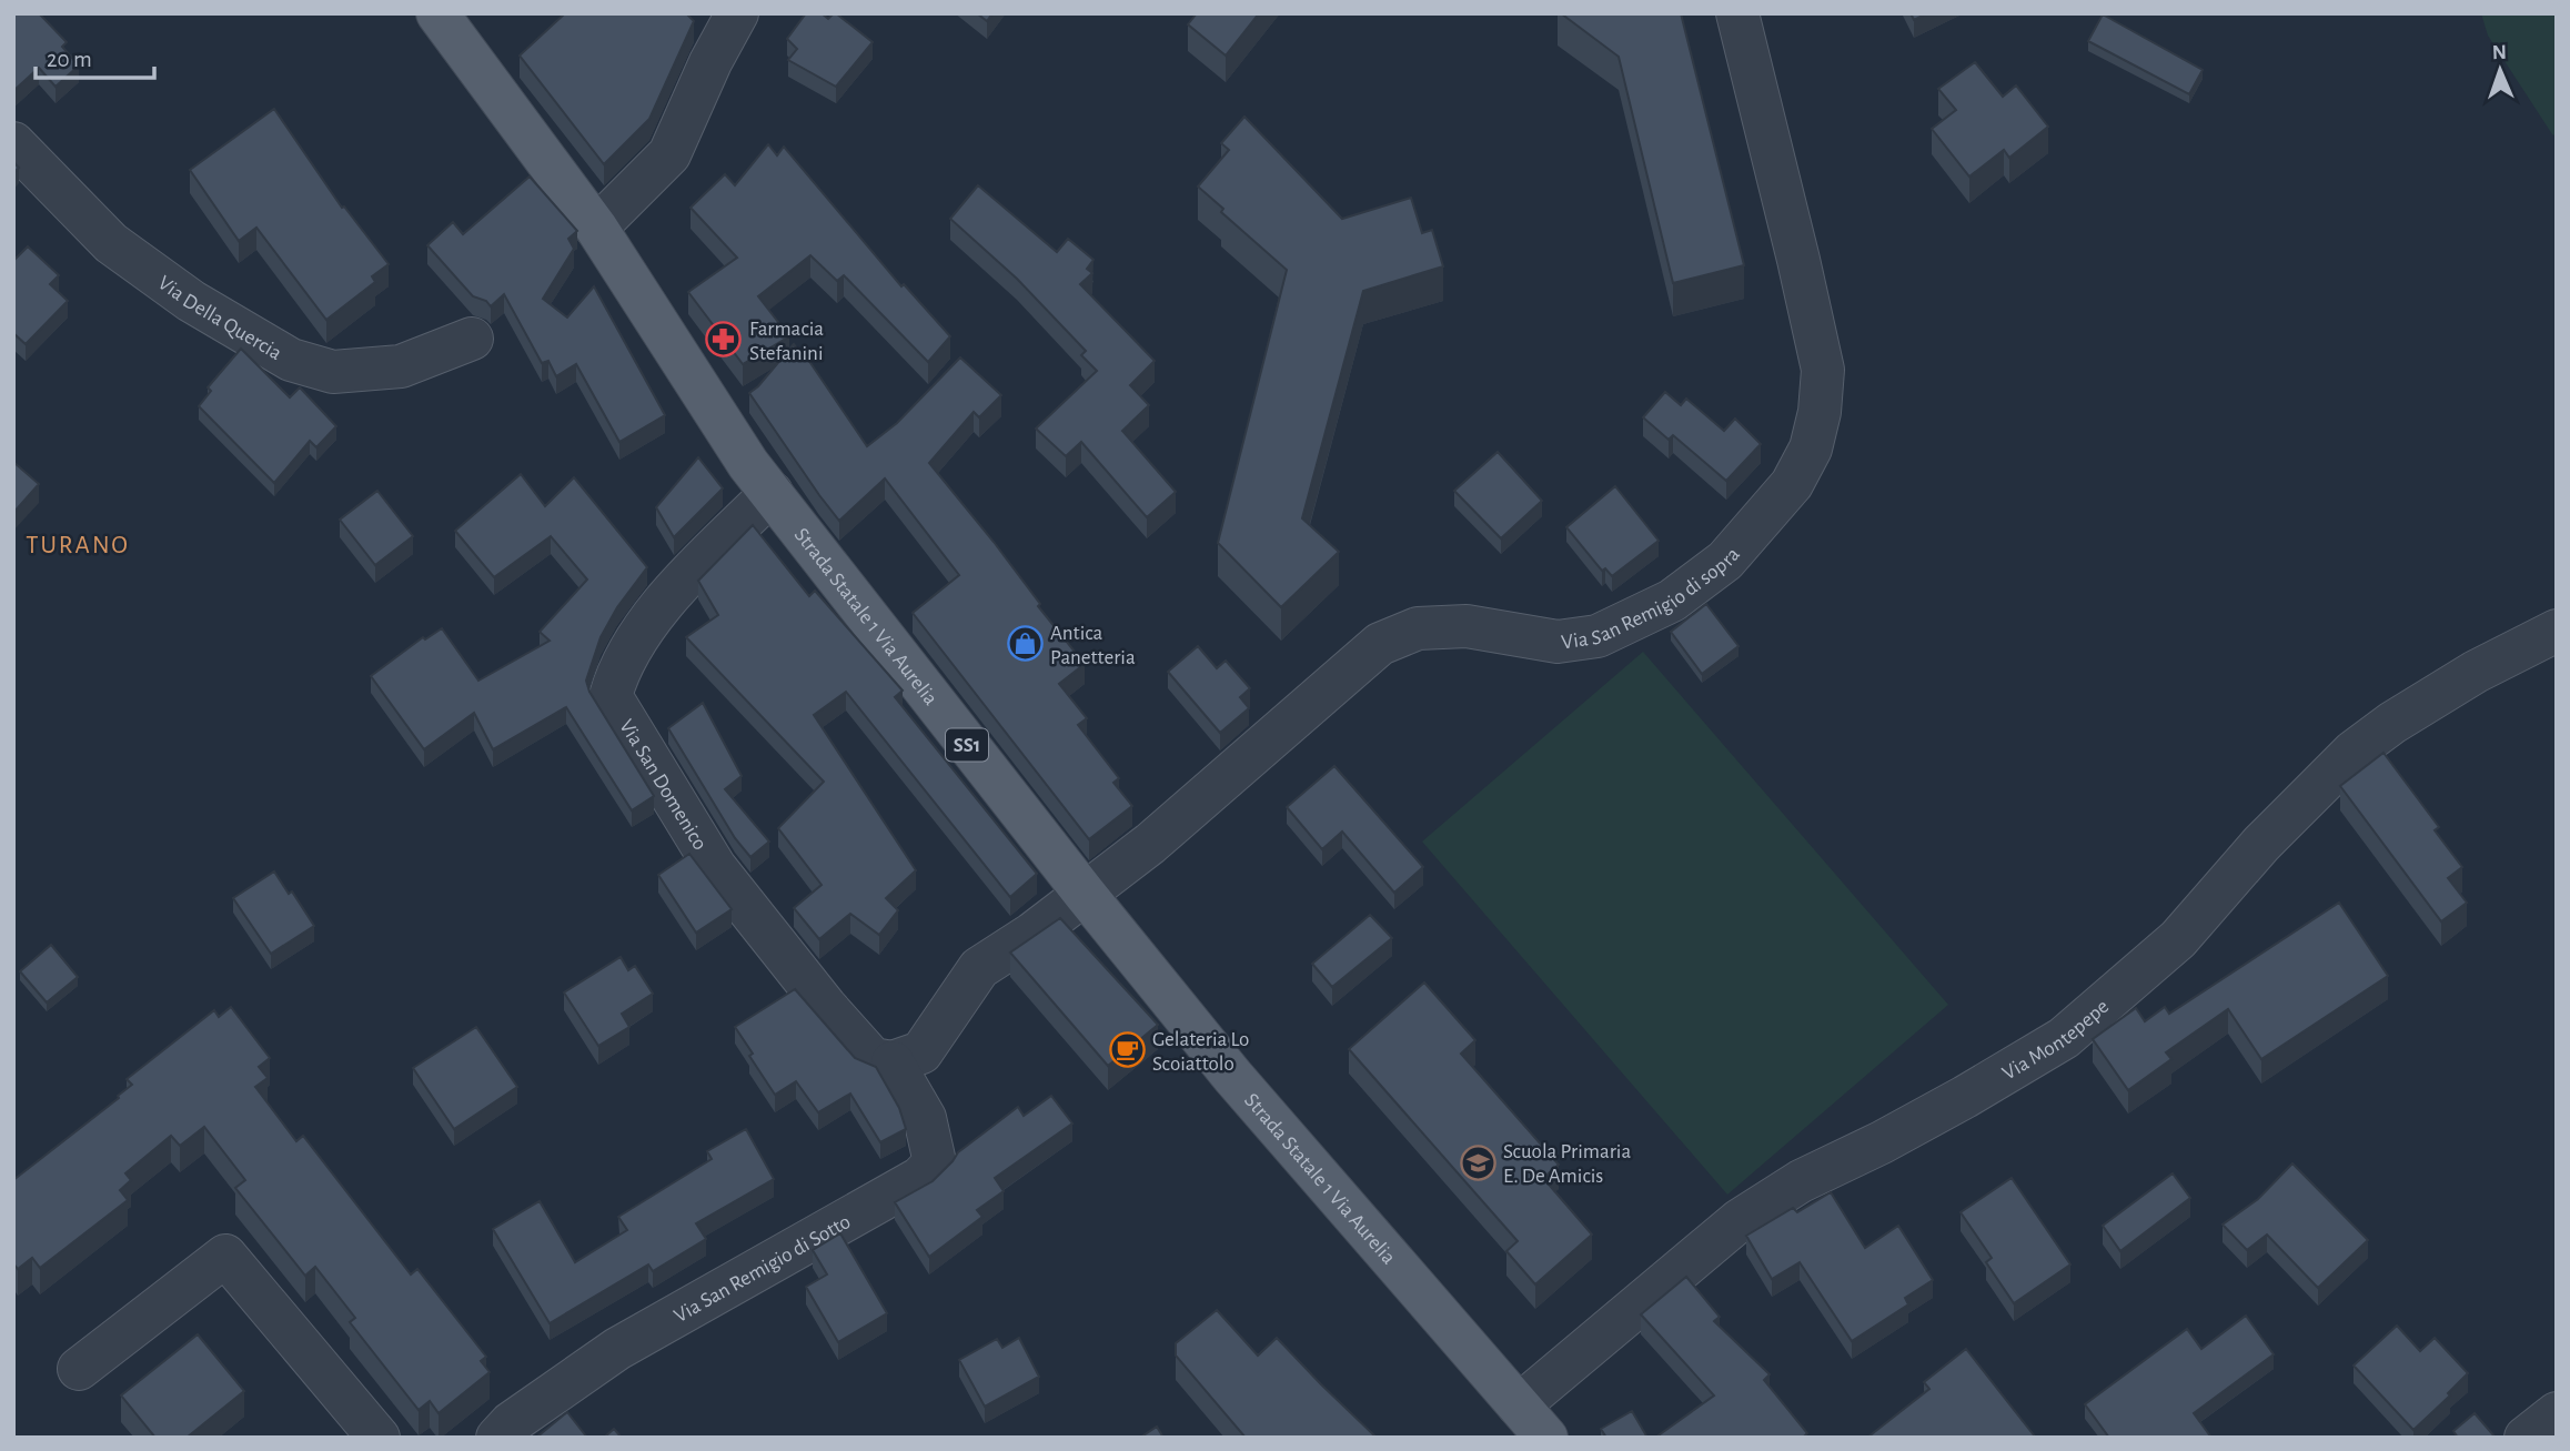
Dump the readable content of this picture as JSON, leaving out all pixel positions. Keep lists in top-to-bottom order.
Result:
{
  "streets": {
    "main road": ["Strada Statale 1 Via Aurelia", "SS1"],
    "street": [
      "Via Della Quercia",
      "Via San Remigio di sopra",
      "Via San Domenico",
      "Via Montepepe",
      "Via San Remigio di Sotto"
    ]
  },
  "crossings": [
    ["Via San Remigio di sopra", "Strada Statale 1 Via Aurelia"],
    ["Strada Statale 1 Via Aurelia", "Via San Domenico"],
    ["Strada Statale 1 Via Aurelia", "Via Montepepe"],
    ["Via San Domenico", "Via San Remigio di Sotto"]
  ],
  "districts": ["TURANO"],
  "places": {
    "pharmacy": ["Farmacia Stefanini"],
    "shop": ["Antica Panetteria"],
    "cafe": ["Gelateria Lo Scoiattolo"],
    "school or university": ["Scuola Primaria E. De Amicis"]
  },
  "scale_bar": "20 m",
  "north": "top"
}
